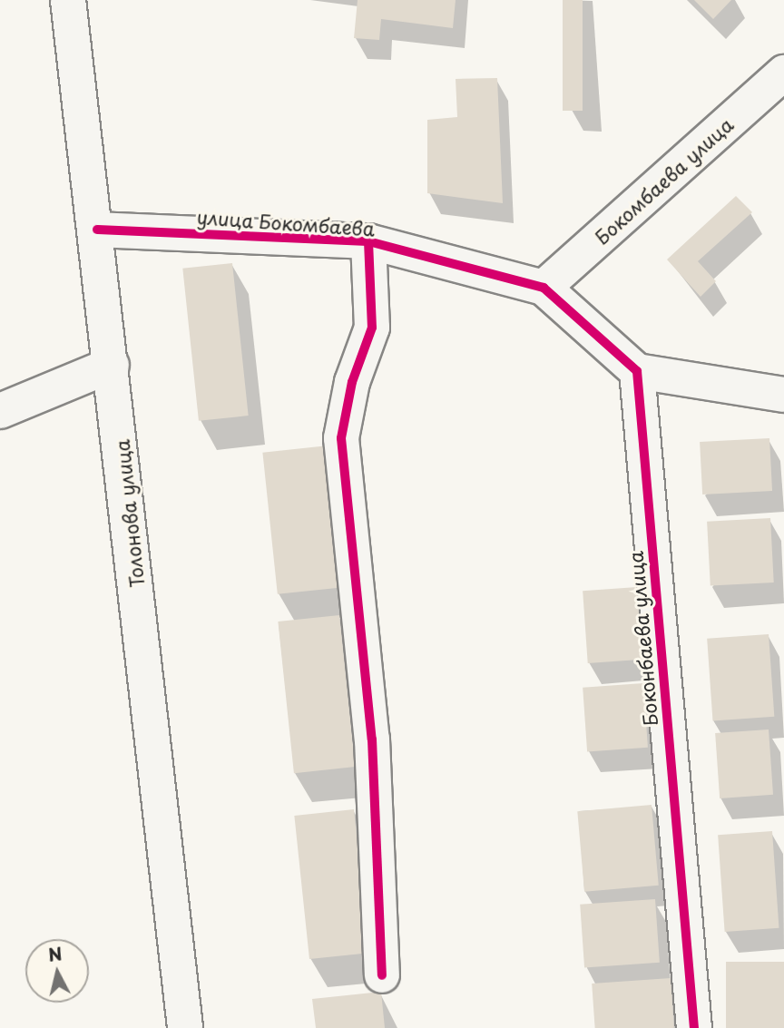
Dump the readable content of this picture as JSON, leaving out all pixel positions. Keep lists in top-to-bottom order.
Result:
{
  "streets": {
    "street": [
      "Бокомбаева улица",
      "улица Бокомбаева",
      "Толонова улица",
      "Боконбаева улица"
    ]
  },
  "crossings": [
    ["Бокомбаева улица", "улица Бокомбаева"],
    ["улица Бокомбаева", "Толонова улица"]
  ],
  "north": "top"
}
